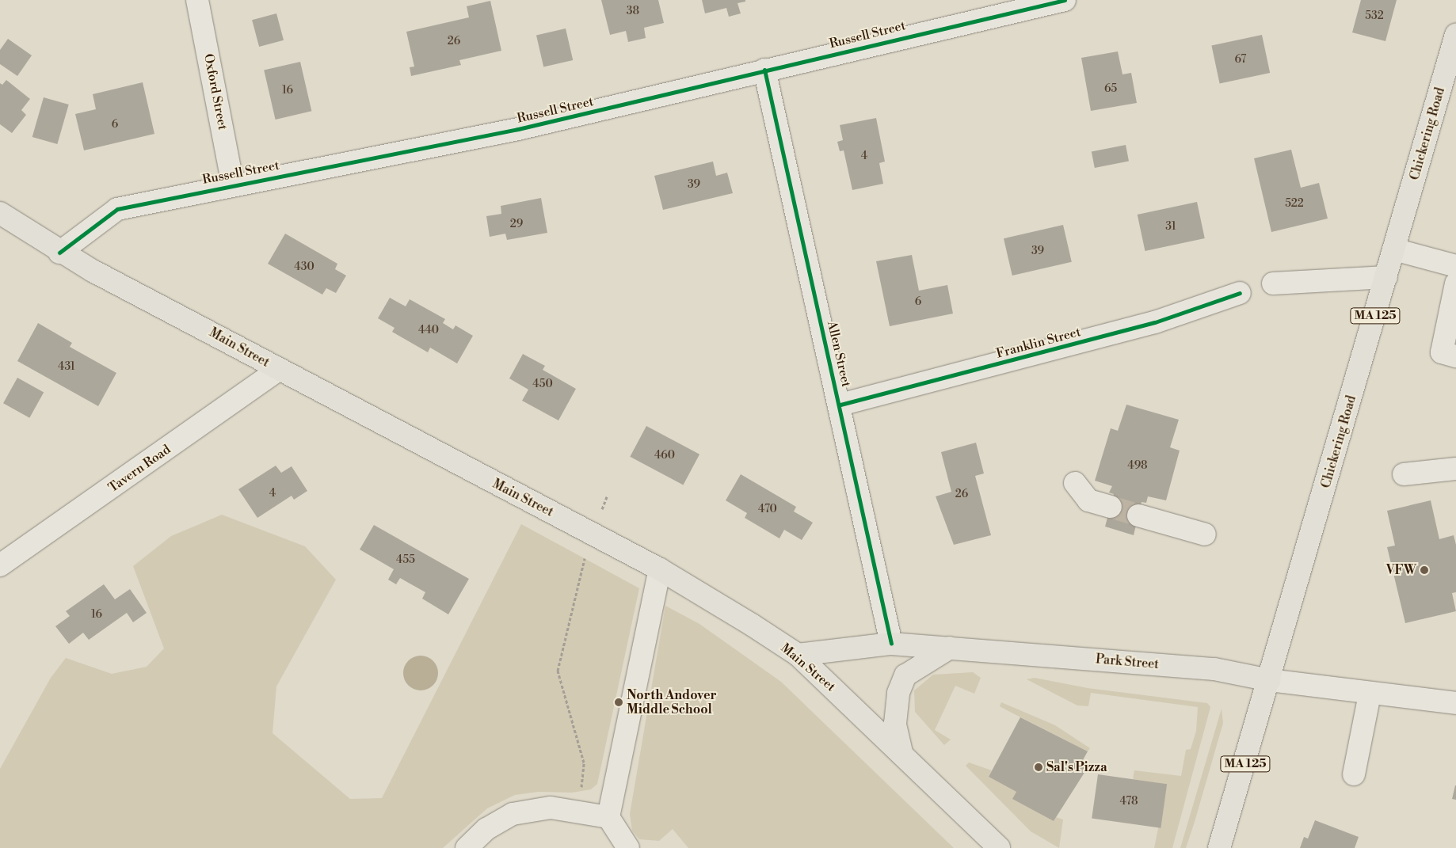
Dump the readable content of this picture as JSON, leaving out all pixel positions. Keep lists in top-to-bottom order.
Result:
{
  "streets": {
    "main road": [
      "Chickering Road",
      "MA 125",
      "Main Street",
      "Park Street"
    ],
    "street": [
      "Russell Street",
      "Oxford Street",
      "Franklin Street",
      "Allen Street",
      "Tavern Road"
    ]
  },
  "crossings": [
    ["Russell Street", "Oxford Street"],
    ["Russell Street", "Main Street"],
    ["Russell Street", "Allen Street"],
    ["Chickering Road", "Park Street"],
    ["Franklin Street", "Allen Street"],
    ["Main Street", "Tavern Road"],
    ["Main Street", "Park Street"],
    ["Allen Street", "Park Street"]
  ],
  "places": ["VFW", "North Andover Middle School", "Sal's Pizza"],
  "house_numbers": [
    "38",
    "532",
    "26",
    "67",
    "65",
    "16",
    "6",
    "4",
    "39",
    "522",
    "29",
    "31",
    "39",
    "430",
    "6",
    "440",
    "431",
    "450",
    "460",
    "498",
    "4",
    "26",
    "470",
    "455",
    "16",
    "478"
  ]
}
